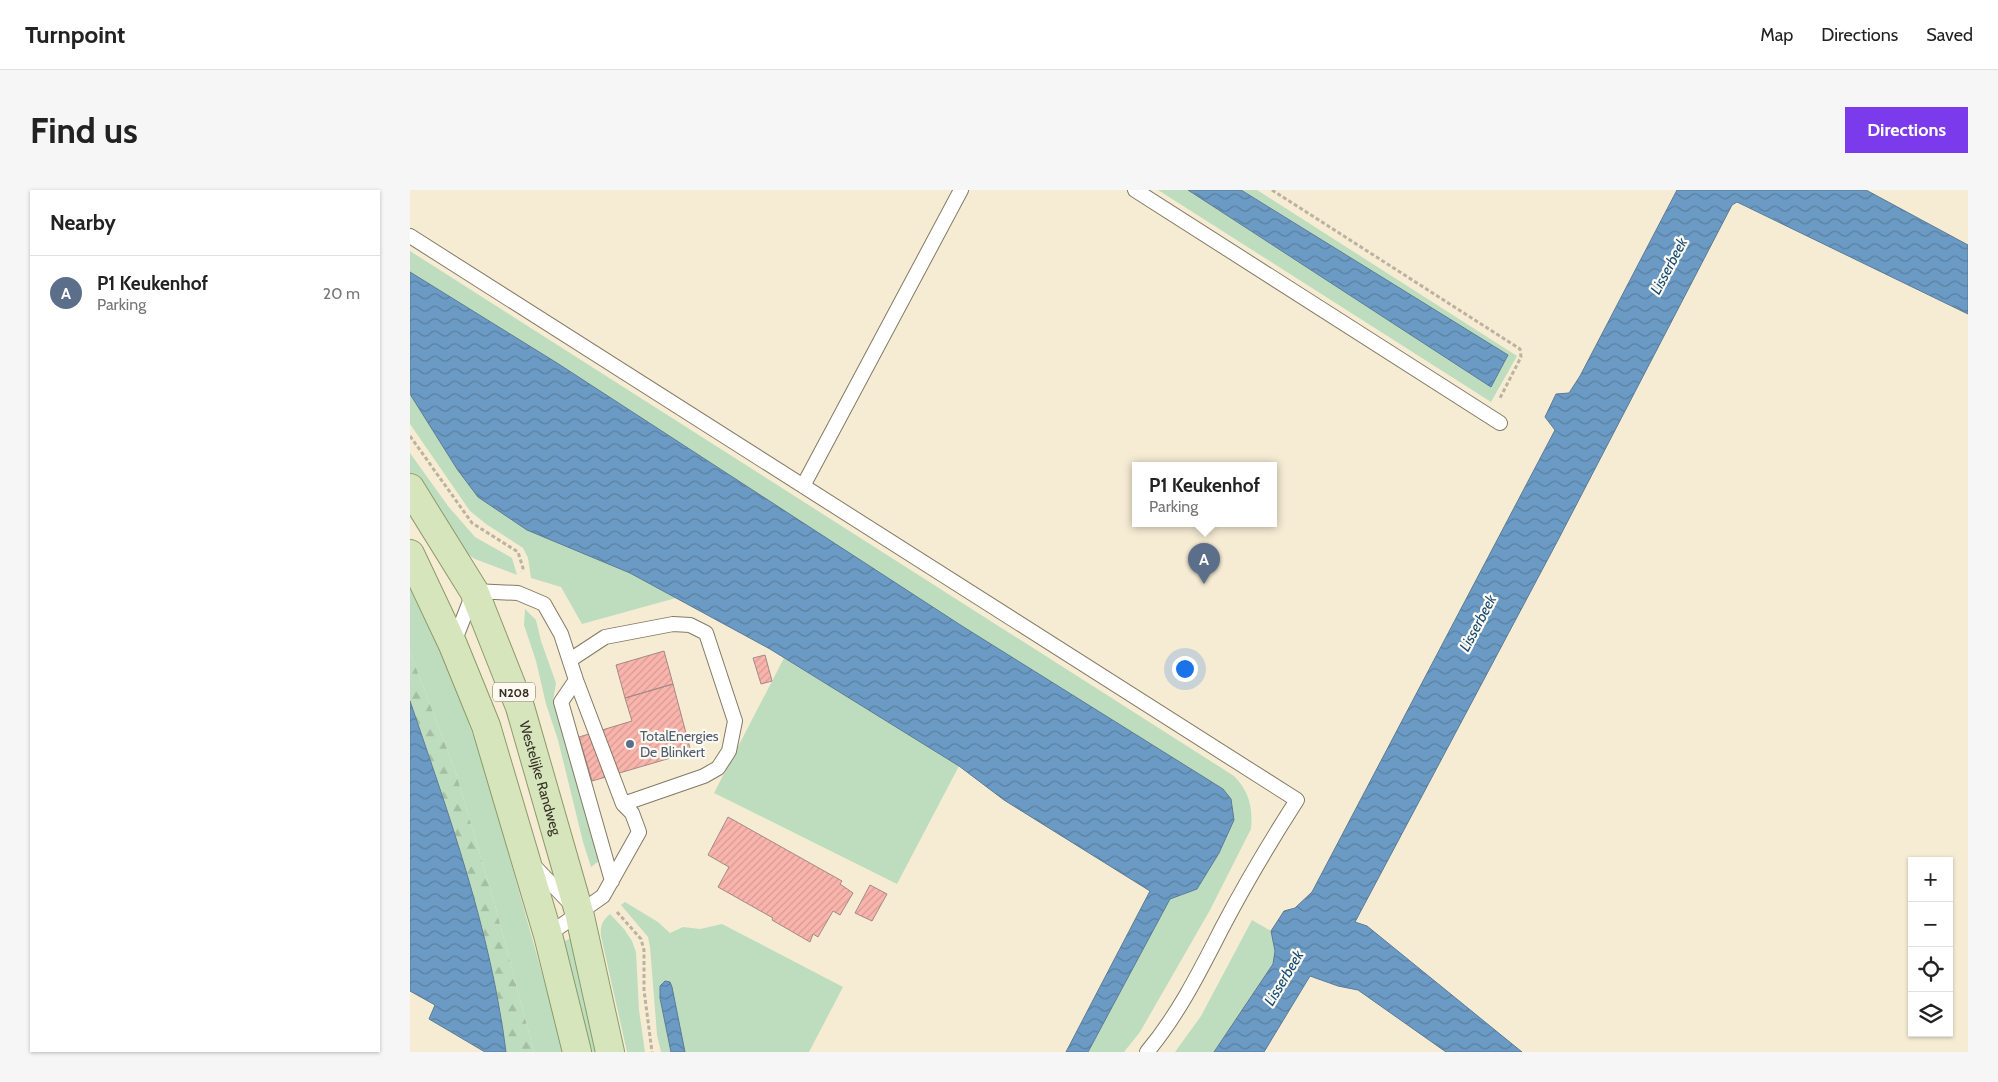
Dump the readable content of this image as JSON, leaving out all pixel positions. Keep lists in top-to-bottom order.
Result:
{
  "streets": {
    "main road": ["N208", "Westelijke Randweg"]
  },
  "water": ["Lisserbeek"],
  "places": ["TotalEnergies De Blinkert"],
  "page": {
    "header": "Turnpoint",
    "nav": ["Map", "Directions", "Saved"],
    "buttons": "Directions",
    "title": "Find us",
    "heading": "Nearby",
    "list": [
      {
        "mark": "A",
        "name": "P1 Keukenhof",
        "note": "Parking",
        "value": "20 m"
      }
    ],
    "popup": ["P1 Keukenhof", "Parking"],
    "pins": "A",
    "map_buttons": ["+", "−"]
  }
}
